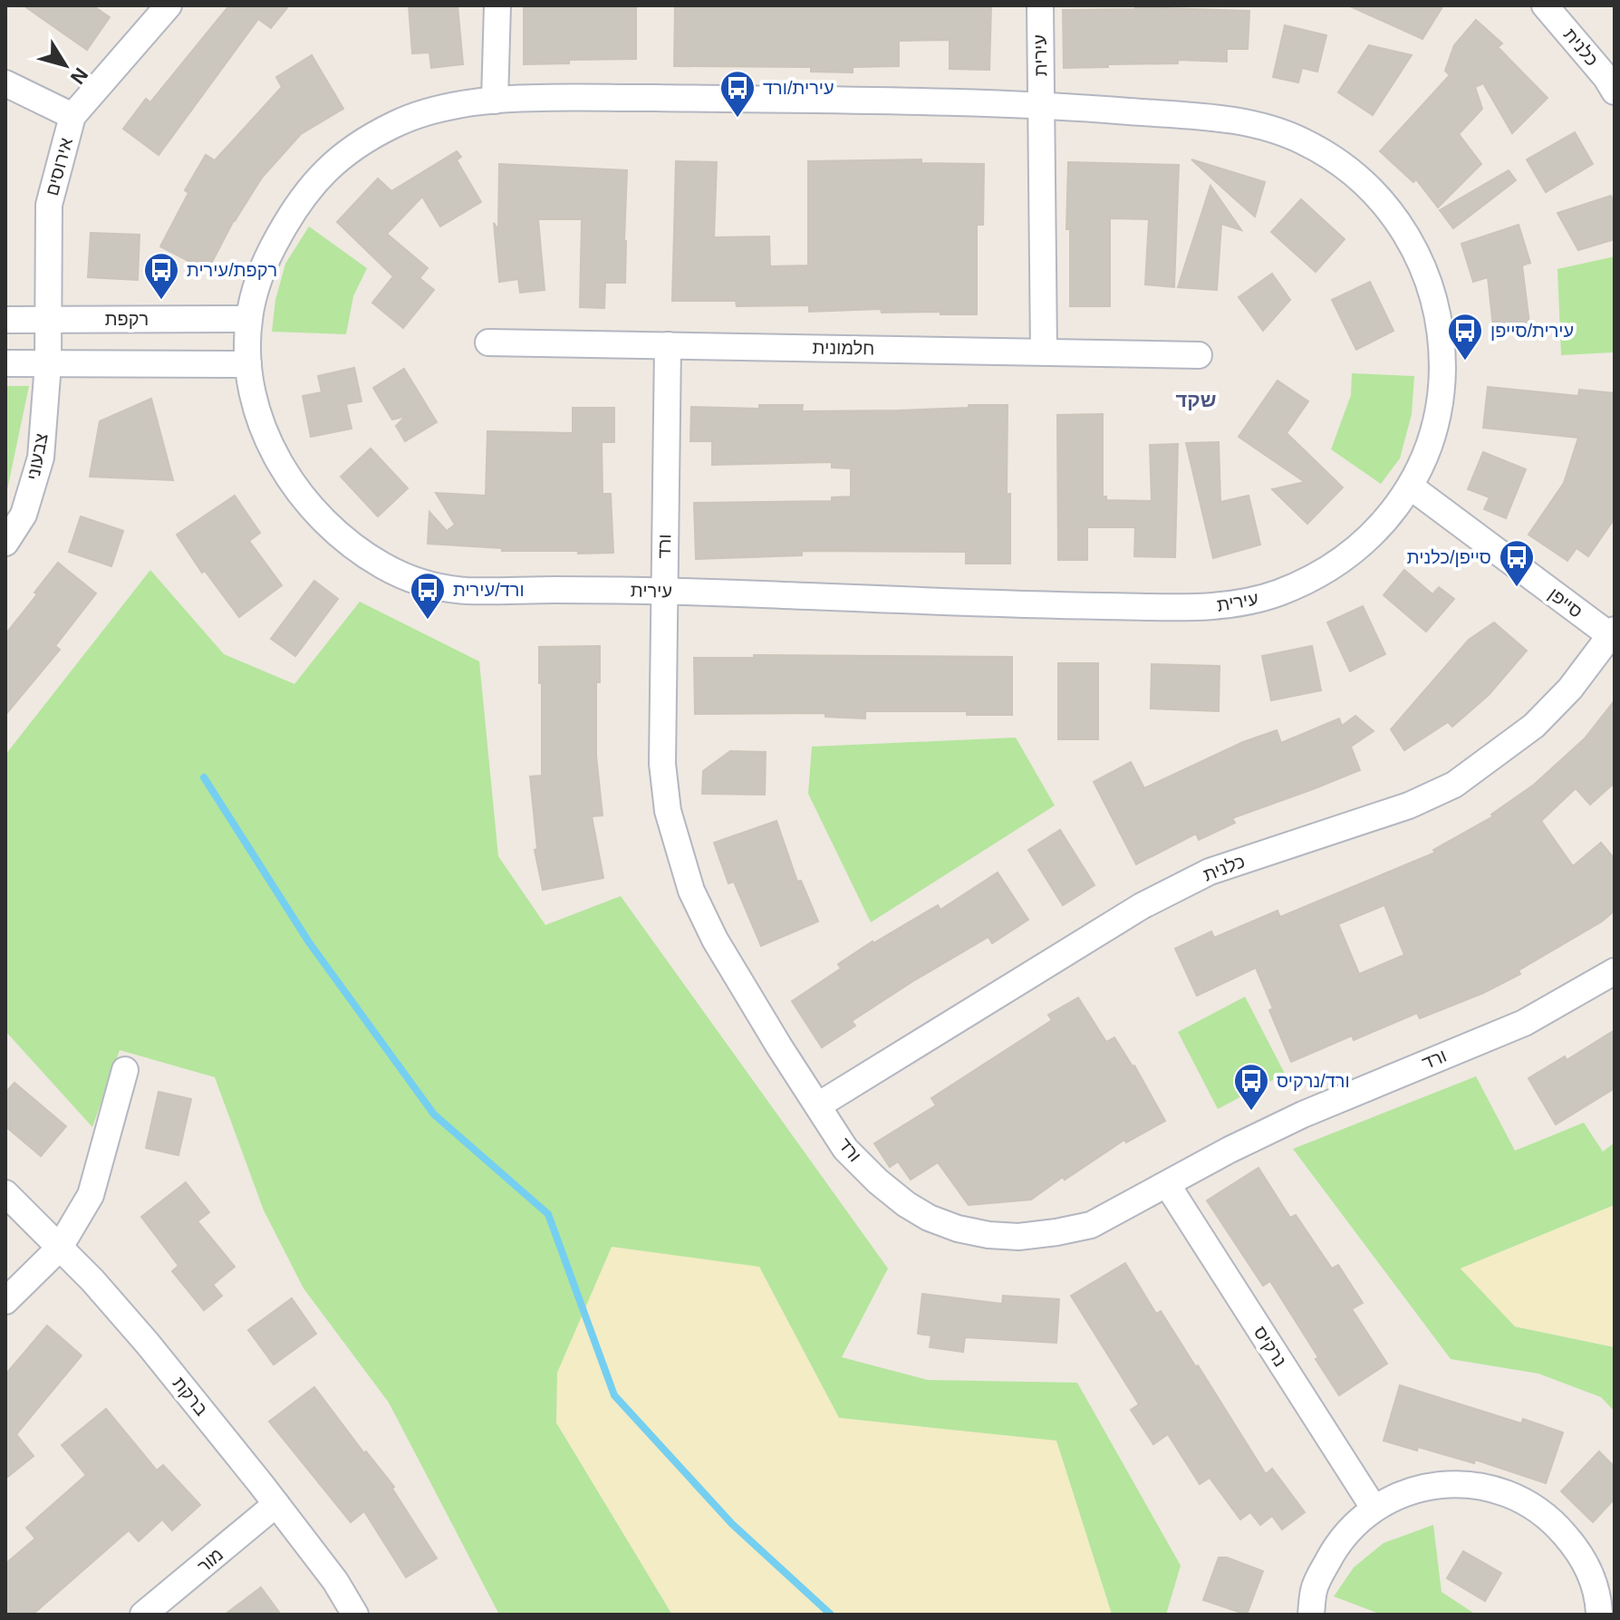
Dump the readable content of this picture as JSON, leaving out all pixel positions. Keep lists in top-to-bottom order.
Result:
{
  "streets": {
    "street": [
      "כלנית",
      "עירית",
      "אירוסים",
      "רקפת",
      "חלמונית",
      "צבעוני",
      "ורד",
      "סייפן",
      "נרקיס",
      "ברקת",
      "מור"
    ]
  },
  "crossings": [
    ["כלנית", "ורד"],
    ["כלנית", "סייפן"],
    ["עירית", "רקפת"],
    ["עירית", "חלמונית"],
    ["עירית", "ורד"],
    ["עירית", "סייפן"],
    ["אירוסים", "רקפת"],
    ["אירוסים", "צבעוני"],
    ["חלמונית", "ורד"],
    ["ורד", "נרקיס"],
    ["ברקת", "מור"]
  ],
  "districts": ["שקד"],
  "places": {
    "bus stop": [
      "עירית/ורד",
      "רקפת/עירית",
      "עירית/סייפן",
      "סייפן/כלנית",
      "ורד/עירית",
      "ורד/נרקיס"
    ]
  },
  "north": "bottom right"
}
